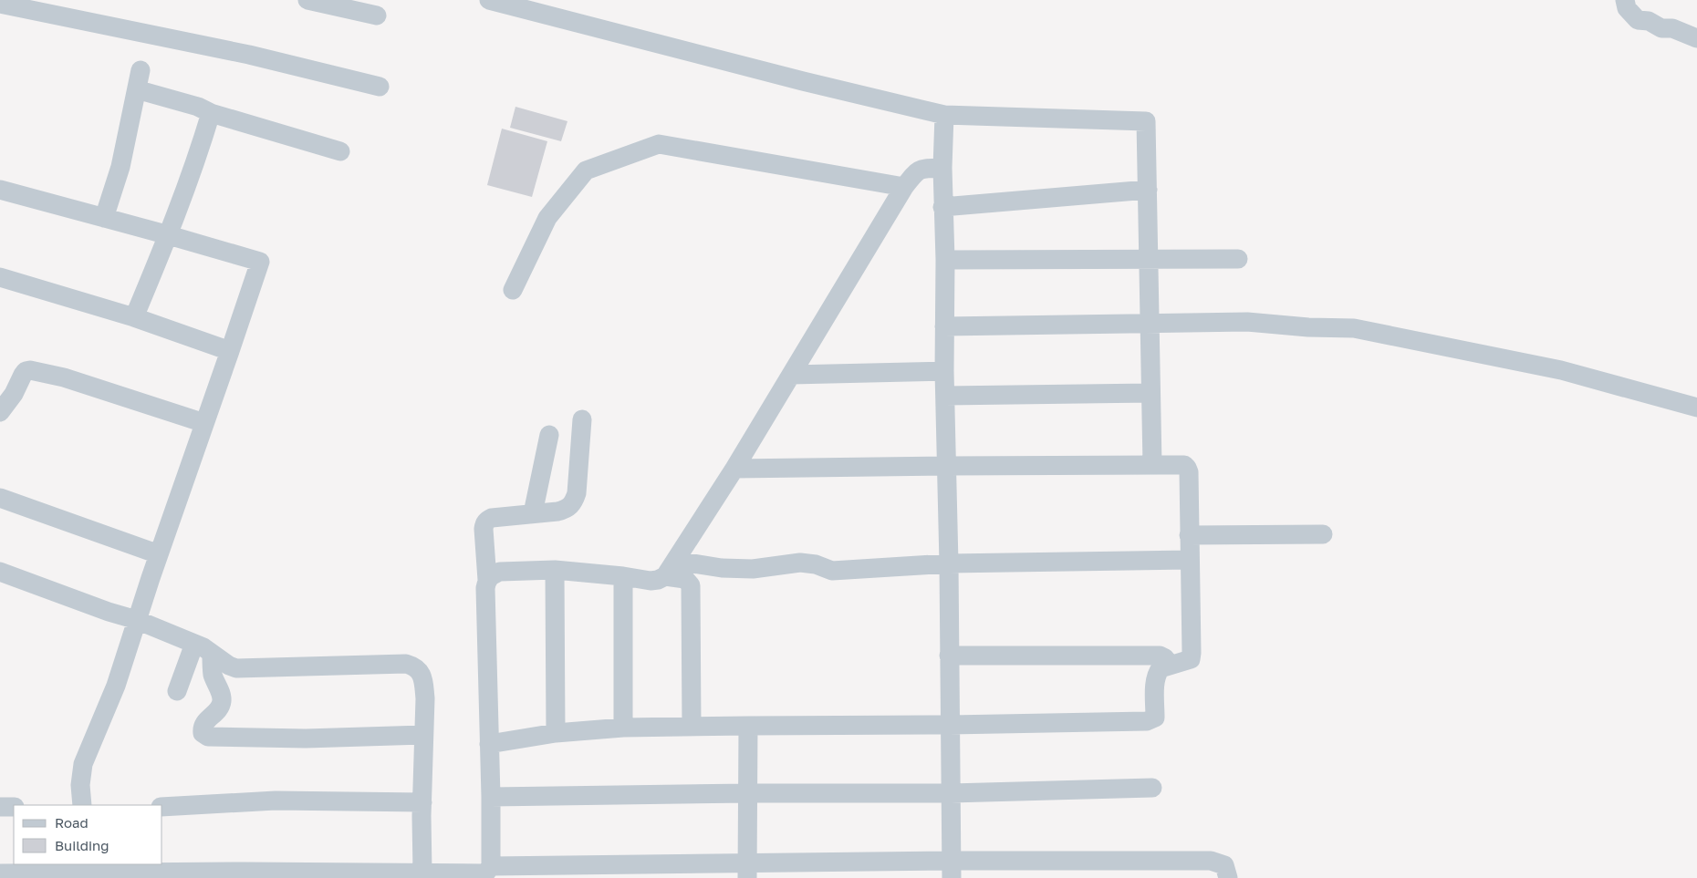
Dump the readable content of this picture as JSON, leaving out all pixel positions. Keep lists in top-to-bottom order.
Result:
{
  "legend": ["Road", "Building"]
}
